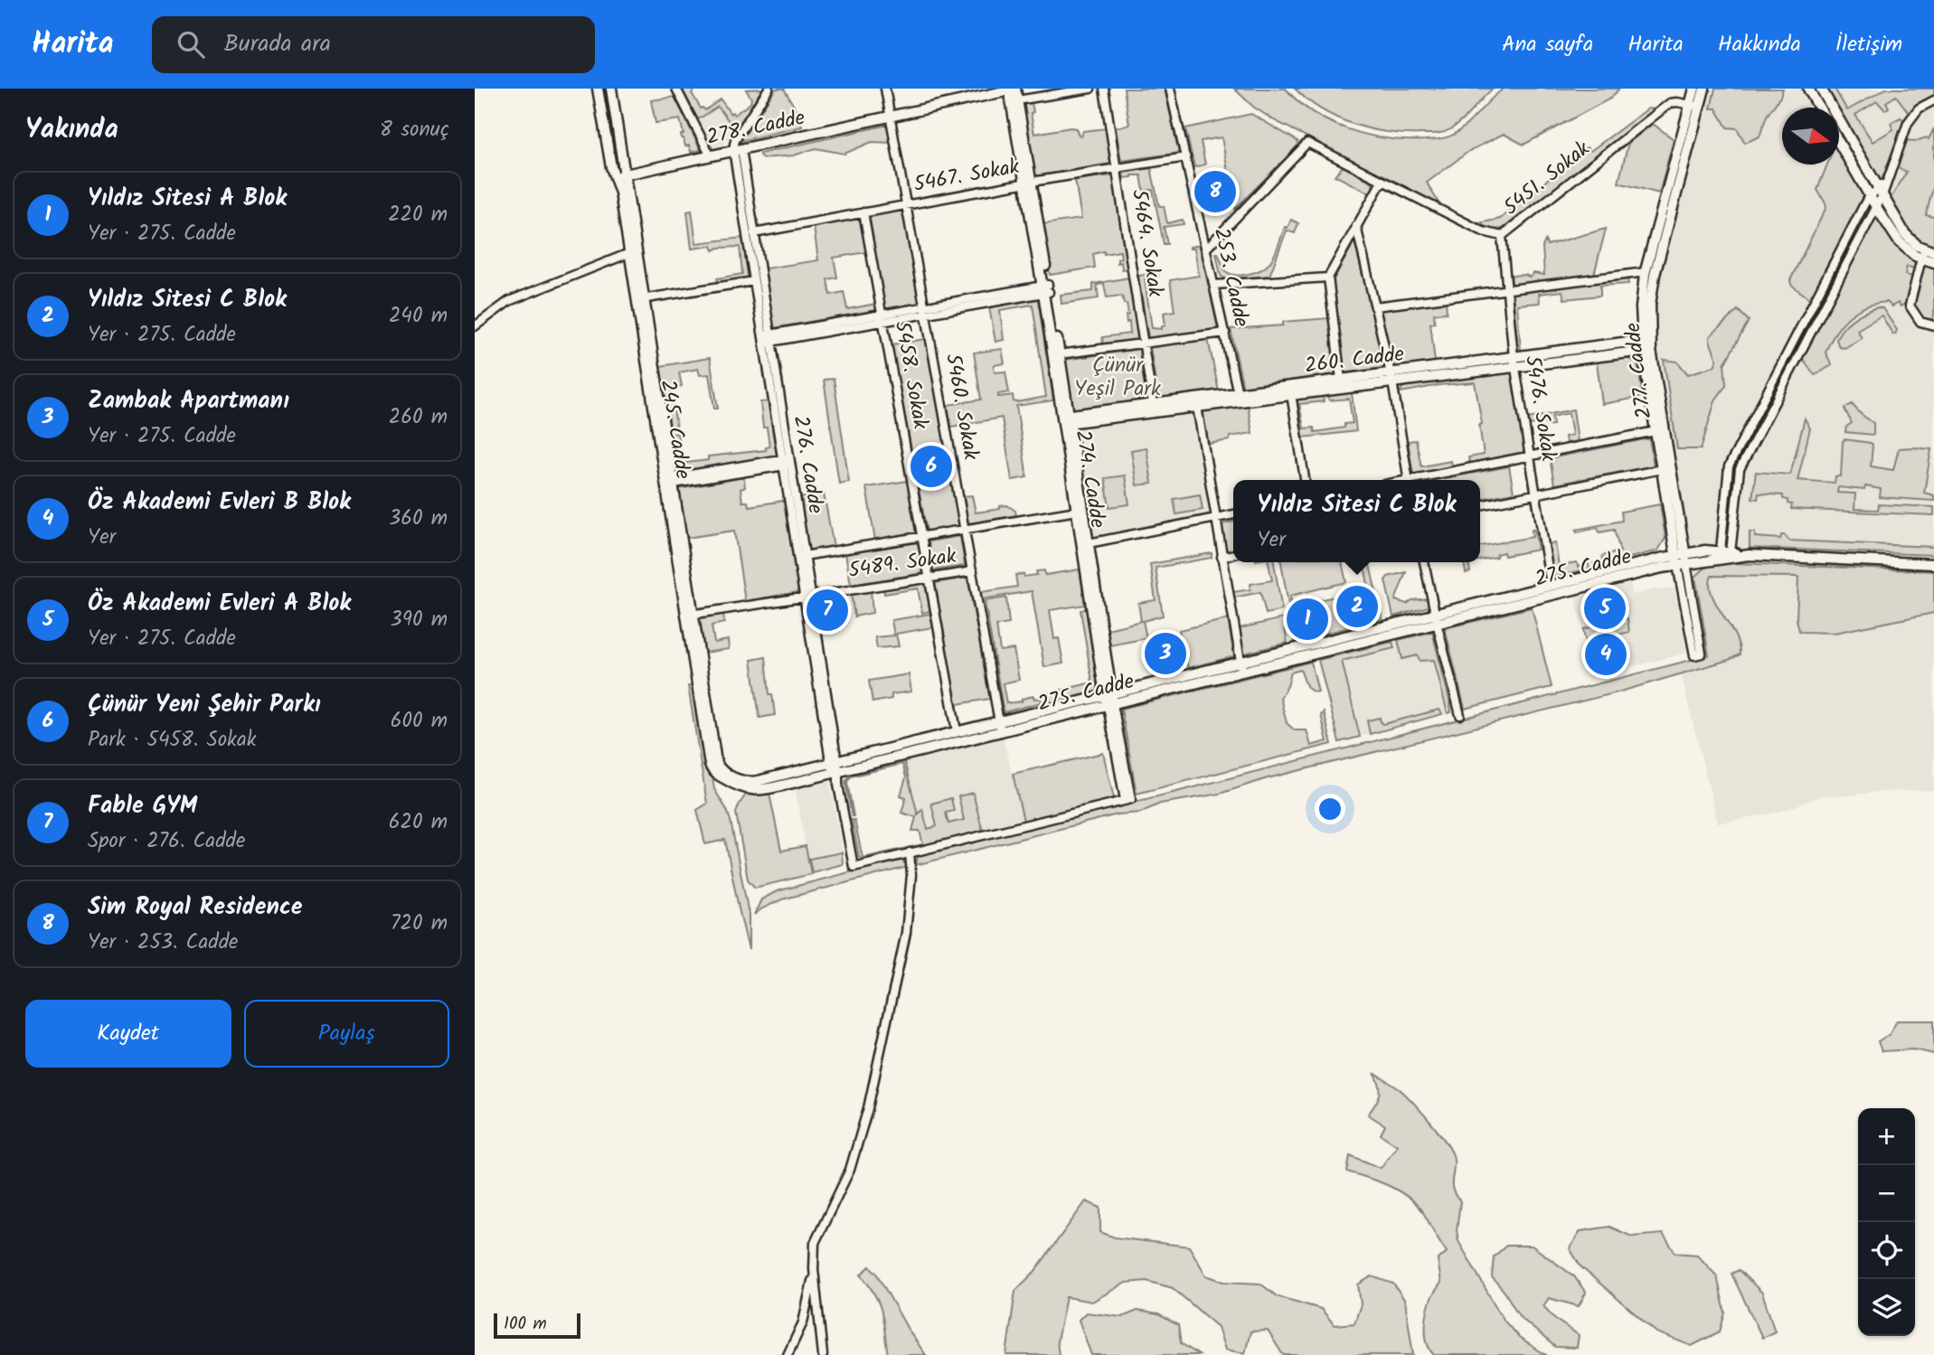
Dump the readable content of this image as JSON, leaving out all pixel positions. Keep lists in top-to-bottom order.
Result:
{
  "streets": {
    "street": [
      "278. Cadde",
      "5467. Sokak",
      "5451. Sokak",
      "5464. Sokak",
      "253. Cadde",
      "260. Cadde",
      "277. Cadde",
      "5458. Sokak",
      "5460. Sokak",
      "5476. Sokak",
      "245. Cadde",
      "276. Cadde",
      "274. Cadde",
      "5489. Sokak",
      "275. Cadde"
    ]
  },
  "crossings": [
    ["278. Cadde", "5460. Sokak"],
    ["278. Cadde", "245. Cadde"],
    ["278. Cadde", "276. Cadde"],
    ["278. Cadde", "274. Cadde"],
    ["5467. Sokak", "5464. Sokak"],
    ["5467. Sokak", "253. Cadde"],
    ["5467. Sokak", "5458. Sokak"],
    ["5467. Sokak", "5460. Sokak"],
    ["5467. Sokak", "276. Cadde"],
    ["5467. Sokak", "274. Cadde"],
    ["5451. Sokak", "253. Cadde"],
    ["5451. Sokak", "277. Cadde"],
    ["5451. Sokak", "5476. Sokak"],
    ["5464. Sokak", "260. Cadde"],
    ["253. Cadde", "260. Cadde"],
    ["260. Cadde", "277. Cadde"],
    ["260. Cadde", "5476. Sokak"],
    ["260. Cadde", "274. Cadde"],
    ["277. Cadde", "275. Cadde"],
    ["5458. Sokak", "5489. Sokak"],
    ["5458. Sokak", "275. Cadde"],
    ["5460. Sokak", "5489. Sokak"],
    ["5460. Sokak", "275. Cadde"],
    ["5476. Sokak", "275. Cadde"],
    ["245. Cadde", "5489. Sokak"],
    ["245. Cadde", "275. Cadde"],
    ["276. Cadde", "274. Cadde"],
    ["276. Cadde", "5489. Sokak"],
    ["276. Cadde", "275. Cadde"],
    ["274. Cadde", "275. Cadde"]
  ],
  "parks": ["Çünür Yeşil Park"],
  "scale_bar": "100 m",
  "north": "right",
  "page": {
    "header": "Harita",
    "search": "Burada ara",
    "nav": [
      "Ana sayfa",
      "Harita",
      "Hakkında",
      "İletişim"
    ],
    "heading": ["Yakında", "8 sonuç"],
    "pins": [
      "8",
      "6",
      "2",
      "5",
      "7",
      "1",
      "3",
      "4"
    ],
    "list": [
      {
        "mark": "1",
        "name": "Yıldız Sitesi A Blok",
        "note": "Yer · 275. Cadde",
        "value": "220 m"
      },
      {
        "mark": "2",
        "name": "Yıldız Sitesi C Blok",
        "note": "Yer · 275. Cadde",
        "value": "240 m"
      },
      {
        "mark": "3",
        "name": "Zambak Apartmanı",
        "note": "Yer · 275. Cadde",
        "value": "260 m"
      },
      {
        "mark": "4",
        "name": "Öz Akademi Evleri B Blok",
        "note": "Yer",
        "value": "360 m"
      },
      {
        "mark": "5",
        "name": "Öz Akademi Evleri A Blok",
        "note": "Yer · 275. Cadde",
        "value": "390 m"
      },
      {
        "mark": "6",
        "name": "Çünür Yeni Şehir Parkı",
        "note": "Park · 5458. Sokak",
        "value": "600 m"
      },
      {
        "mark": "7",
        "name": "Fable GYM",
        "note": "Spor · 276. Cadde",
        "value": "620 m"
      },
      {
        "mark": "8",
        "name": "Sim Royal Residence",
        "note": "Yer · 253. Cadde",
        "value": "720 m"
      }
    ],
    "popup": ["Yıldız Sitesi C Blok", "Yer"],
    "buttons": ["Kaydet", "Paylaş"],
    "map_buttons": ["+", "−"],
    "scale": "100 m"
  }
}
